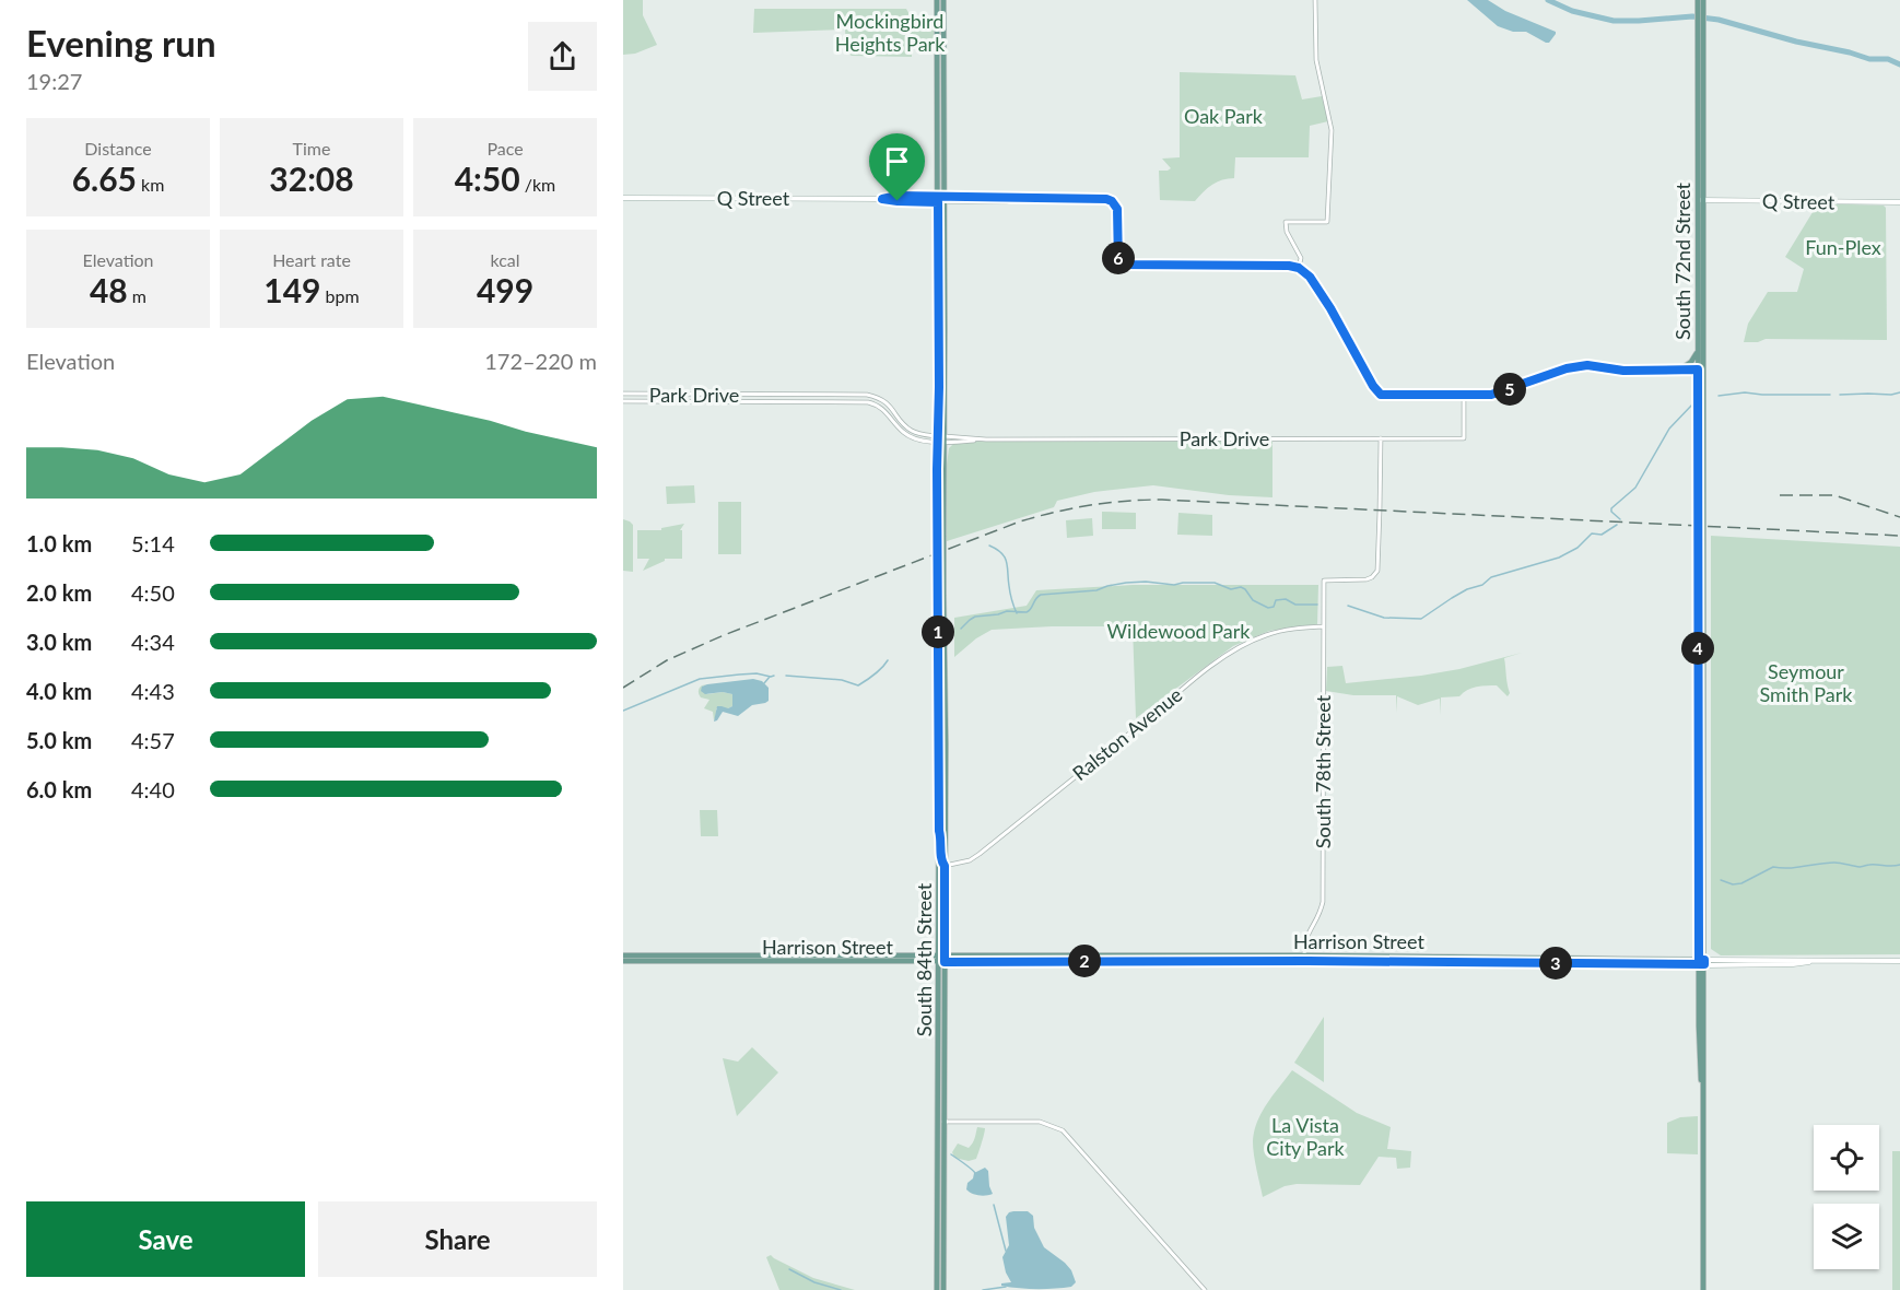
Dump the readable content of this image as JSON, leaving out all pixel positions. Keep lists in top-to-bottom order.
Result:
{
  "streets": {
    "main road": [
      "Q Street",
      "South 72nd Street",
      "Harrison Street",
      "South 84th Street"
    ],
    "street": ["Park Drive", "Ralston Avenue", "South 78th Street"]
  },
  "crossings": [
    ["Q Street", "South 72nd Street"],
    ["Q Street", "South 84th Street"],
    ["South 72nd Street", "Harrison Street"],
    ["Park Drive", "South 78th Street"],
    ["Park Drive", "South 84th Street"],
    ["Ralston Avenue", "South 78th Street"],
    ["Ralston Avenue", "South 84th Street"],
    ["South 78th Street", "Harrison Street"],
    ["Harrison Street", "South 84th Street"]
  ],
  "parks": [
    "Mockingbird Heights Park",
    "Oak Park",
    "Fun-Plex",
    "Wildewood Park",
    "Seymour Smith Park",
    "La Vista City Park"
  ],
  "page": {
    "heading": ["Evening run", "19:27"],
    "stats": [
      ["Distance", "6.65 km"],
      ["Time", "32:08"],
      ["Pace", "4:50 /km"],
      ["Elevation", "48 m"],
      ["Heart rate", "149 bpm"],
      ["kcal", "499"]
    ],
    "pins": [
      "6",
      "5",
      "1",
      "4",
      "2",
      "3"
    ],
    "chart": ["Elevation", "172–220 m"],
    "list": [
      {
        "name": "1.0 km",
        "note": "5:14"
      },
      {
        "name": "2.0 km",
        "note": "4:50"
      },
      {
        "name": "3.0 km",
        "note": "4:34"
      },
      {
        "name": "4.0 km",
        "note": "4:43"
      },
      {
        "name": "5.0 km",
        "note": "4:57"
      },
      {
        "name": "6.0 km",
        "note": "4:40"
      }
    ],
    "buttons": ["Save", "Share"]
  }
}
